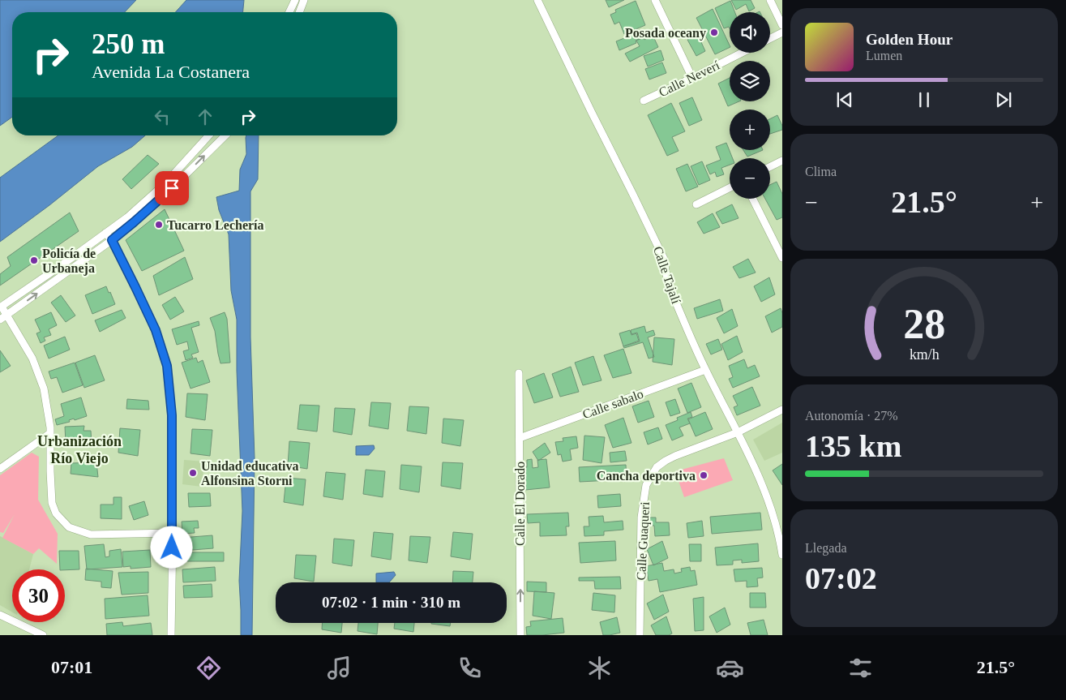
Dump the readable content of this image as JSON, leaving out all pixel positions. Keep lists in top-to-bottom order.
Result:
{
  "streets": {
    "street": [
      "Calle Neverí",
      "Calle Tajalí",
      "Calle sabalo",
      "Calle El Dorado",
      "Calle Guaqueri"
    ]
  },
  "crossings": [
    ["Calle Tajalí", "Calle sabalo"],
    ["Calle Tajalí", "Calle Guaqueri"],
    ["Calle sabalo", "Calle El Dorado"]
  ],
  "one_way": ["Calle El Dorado"],
  "districts": ["Urbanización Río Viejo"],
  "places": [
    "Posada oceany",
    "Tucarro Lechería",
    "Policía de Urbaneja",
    "Unidad educativa Alfonsina Storni",
    "Cancha deportiva"
  ],
  "page": {
    "map_buttons": ["+", "−"],
    "turn": ["250 m", "Avenida La Costanera"],
    "song": ["Golden Hour", "Lumen"],
    "tile": [
      "Clima",
      ["Autonomía · 27%", "135 km"],
      ["Llegada", "07:02"]
    ],
    "heat": ["−", "21.5°", "+"],
    "limit": "30",
    "trip": "07:02 · 1 min · 310 m",
    "tabs": ["07:01", "21.5°"],
    "gauge": ["28", "km/h"]
  }
}
